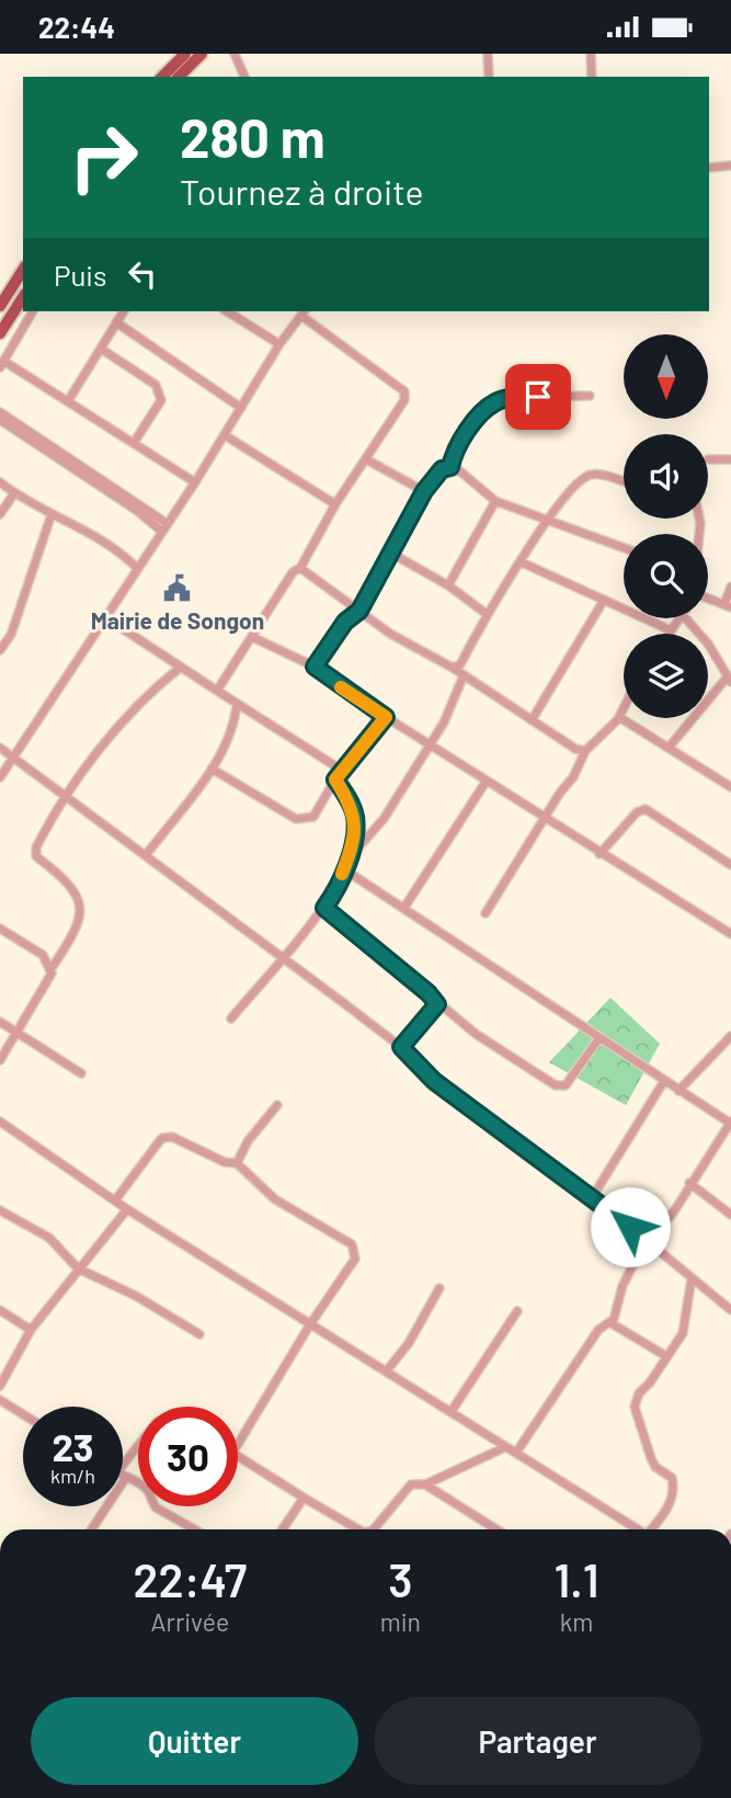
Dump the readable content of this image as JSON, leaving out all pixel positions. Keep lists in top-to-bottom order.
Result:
{
  "places": {
    "public building": ["Mairie de Songon"]
  },
  "north": "bottom",
  "page": {
    "status": "22:44",
    "turn": ["280 m", "Tournez à droite"],
    "then": "Puis",
    "speed": "23 km/h",
    "limit": "30",
    "eta": [
      "22:47",
      "Arrivée",
      "3",
      "min",
      "1.1",
      "km"
    ],
    "buttons": ["Quitter", "Partager"]
  }
}
